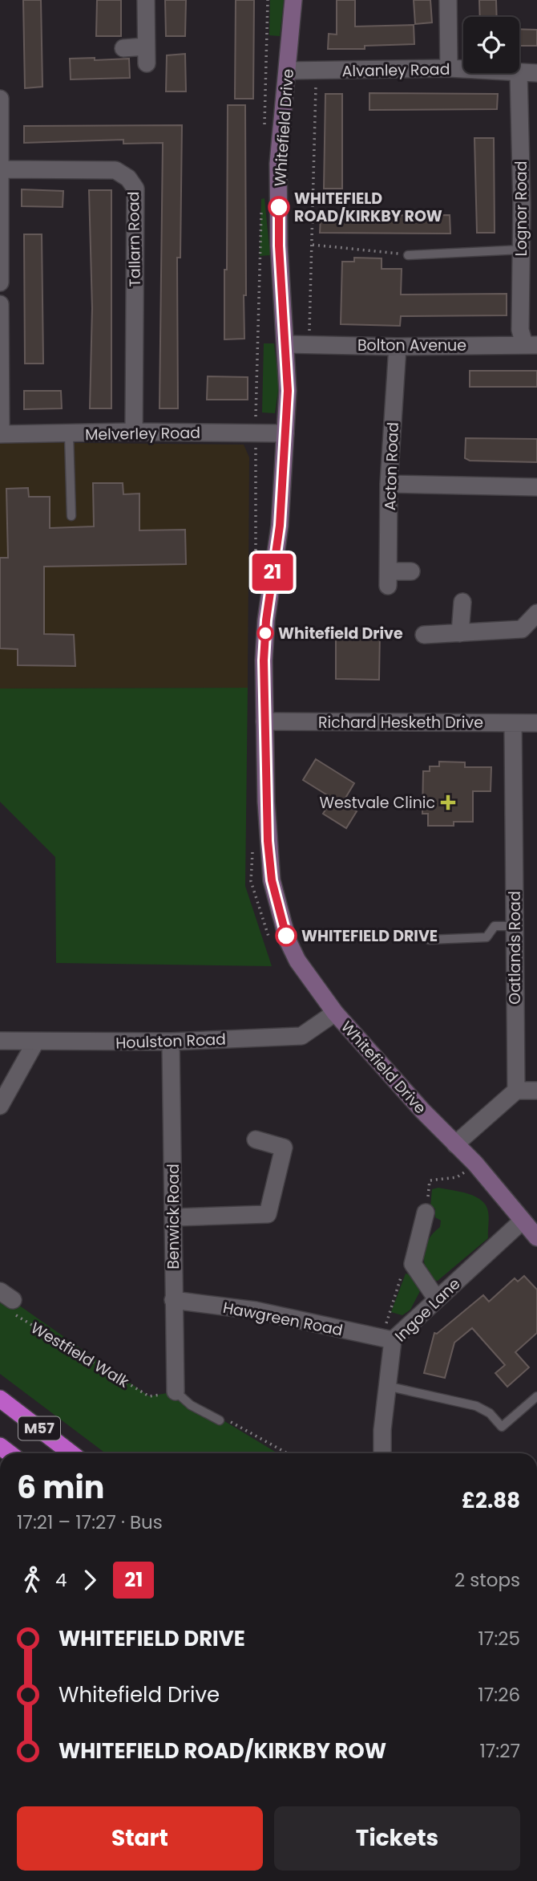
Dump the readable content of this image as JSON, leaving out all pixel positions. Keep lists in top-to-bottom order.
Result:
{
  "streets": {
    "highway": ["M57"],
    "main road": ["Whitefield Drive"],
    "street": [
      "Alvanley Road",
      "Lognor Road",
      "Tallarn Road",
      "Bolton Avenue",
      "Melverley Road",
      "Acton Road",
      "Richard Hesketh Drive",
      "Oatlands Road",
      "Houlston Road",
      "Benwick Road",
      "Ingoe Lane",
      "Hawgreen Road"
    ],
    "path": ["Westfield Walk"]
  },
  "crossings": [
    ["Alvanley Road", "Whitefield Drive"],
    ["Whitefield Drive", "Bolton Avenue"],
    ["Whitefield Drive", "Melverley Road"],
    ["Whitefield Drive", "Richard Hesketh Drive"],
    ["Whitefield Drive", "Houlston Road"],
    ["Whitefield Drive", "Ingoe Lane"],
    ["Lognor Road", "Bolton Avenue"],
    ["Tallarn Road", "Melverley Road"],
    ["Bolton Avenue", "Acton Road"],
    ["Richard Hesketh Drive", "Oatlands Road"],
    ["Houlston Road", "Benwick Road"],
    ["Benwick Road", "Hawgreen Road"],
    ["Benwick Road", "Westfield Walk"],
    ["Ingoe Lane", "Hawgreen Road"]
  ],
  "places": {
    "other": ["WHITEFIELD ROAD/KIRKBY ROW", "Whitefield Drive", "WHITEFIELD DRIVE"],
    "health": ["Westvale Clinic"]
  },
  "lines": ["bus line 21"],
  "page": {
    "on_map": "21",
    "heading": ["6 min", "17:21 – 17:27 · Bus", "£2.88"],
    "legs": ["4", "21", "2 stops"],
    "list": [
      {
        "name": "WHITEFIELD DRIVE",
        "value": "17:25"
      },
      {
        "name": "Whitefield Drive",
        "value": "17:26"
      },
      {
        "name": "WHITEFIELD ROAD/KIRKBY ROW",
        "value": "17:27"
      }
    ],
    "buttons": ["Start", "Tickets"]
  }
}
